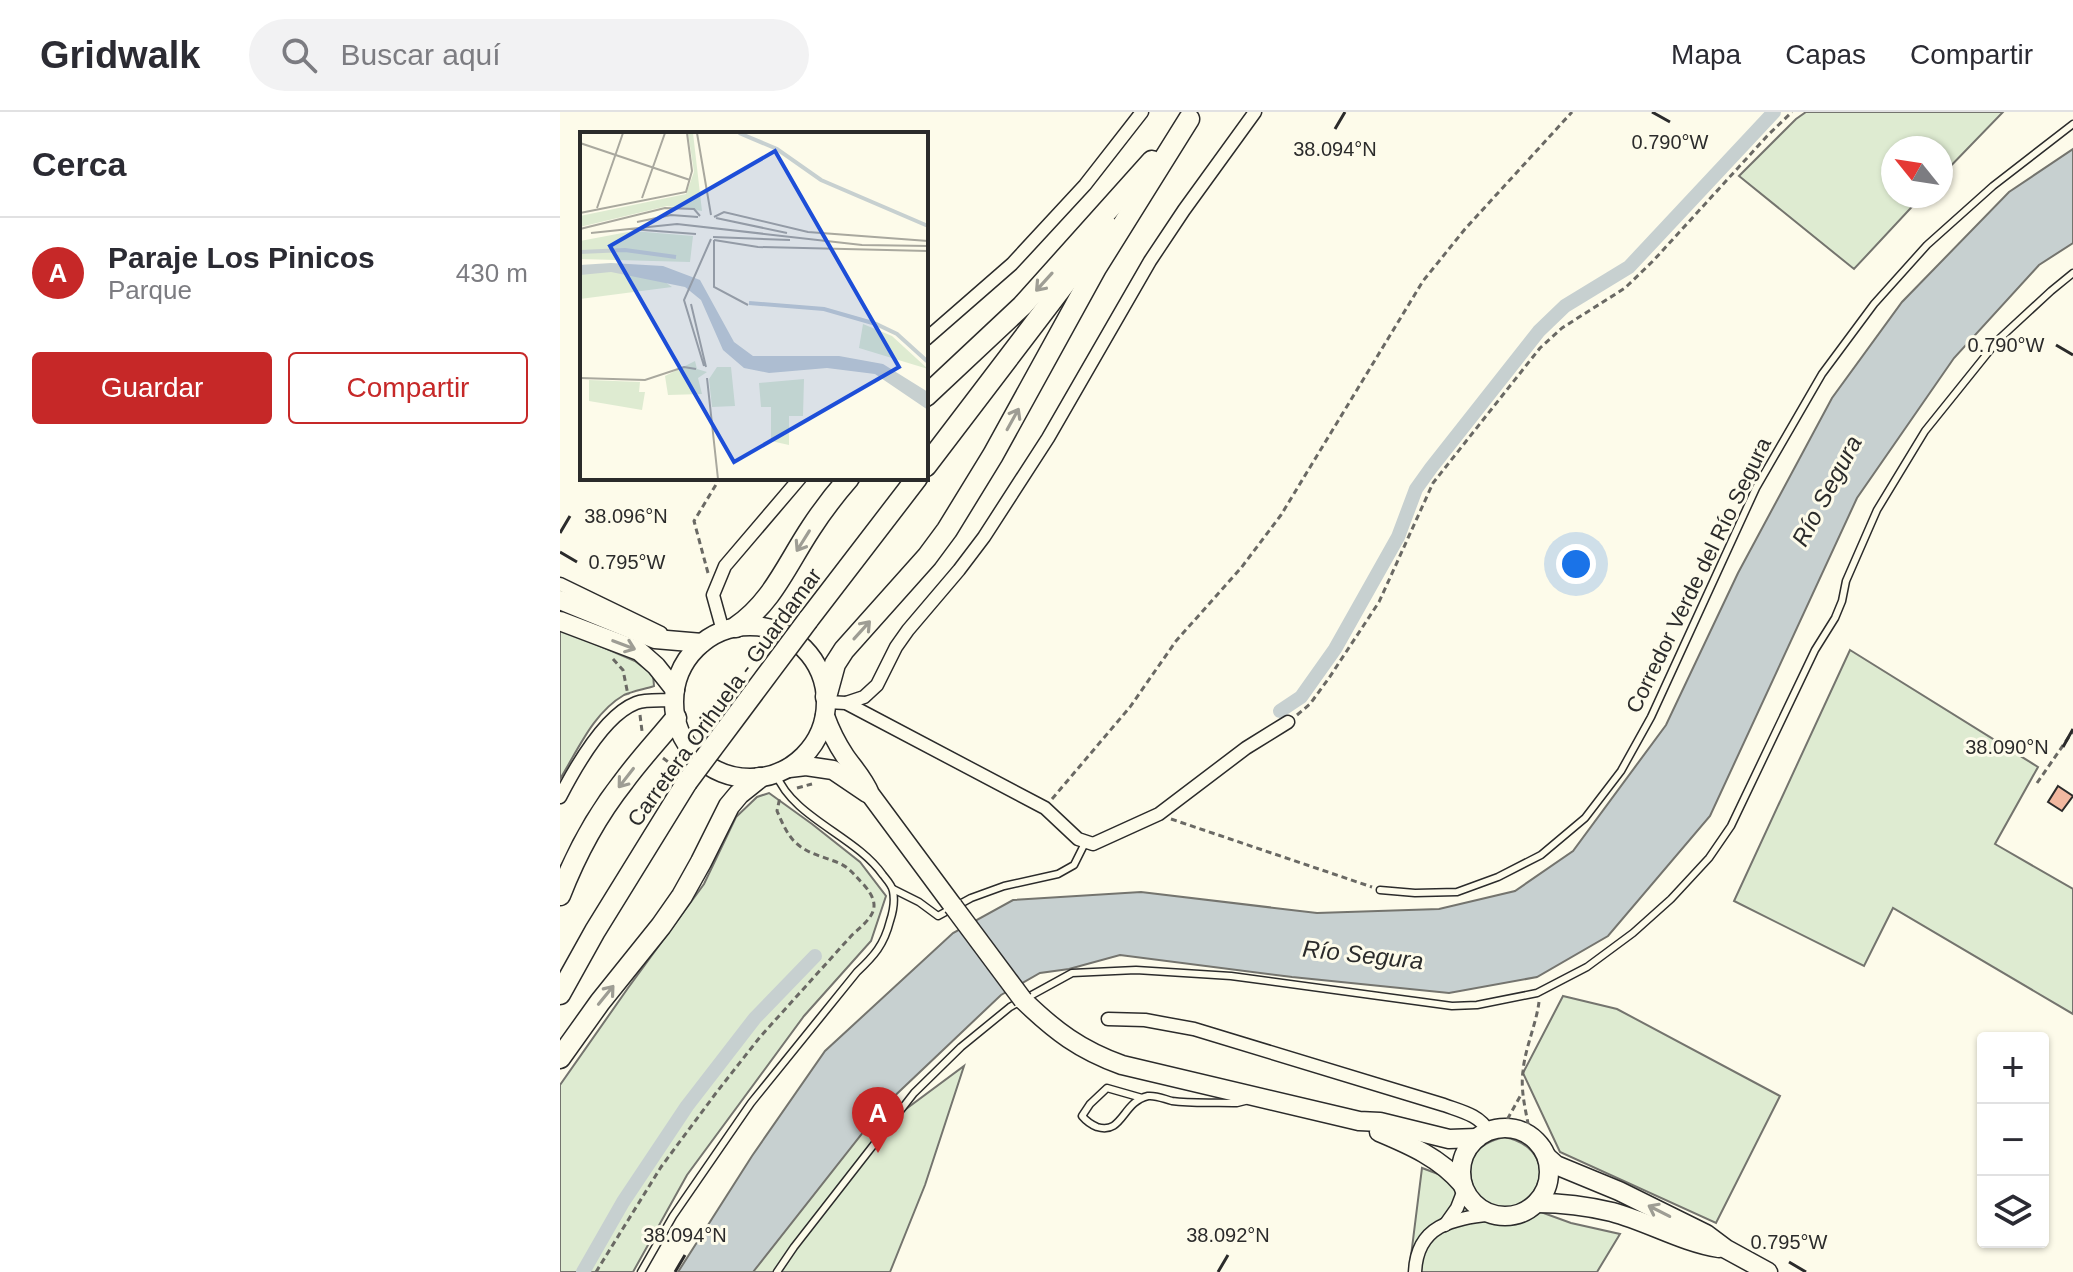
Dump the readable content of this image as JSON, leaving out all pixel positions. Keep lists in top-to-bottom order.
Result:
{
  "streets": {
    "main road": ["Carretera Orihuela - Guardamar"],
    "lane": ["Corredor Verde del Río Segura"]
  },
  "water": ["Río Segura"],
  "north": "top left",
  "page": {
    "header": "Gridwalk",
    "search": "Buscar aquí",
    "nav": ["Mapa", "Capas", "Compartir"],
    "heading": "Cerca",
    "list": [
      {
        "mark": "A",
        "name": "Paraje Los Pinicos",
        "note": "Parque",
        "value": "430 m"
      }
    ],
    "buttons": ["Guardar", "Compartir"],
    "map_buttons": ["+", "−"],
    "pins": "A"
  },
  "coordinates": [
    "0.790°W",
    "38.094°N",
    "38.096°N",
    "0.795°W",
    "38.090°N",
    "38.092°N"
  ]
}
